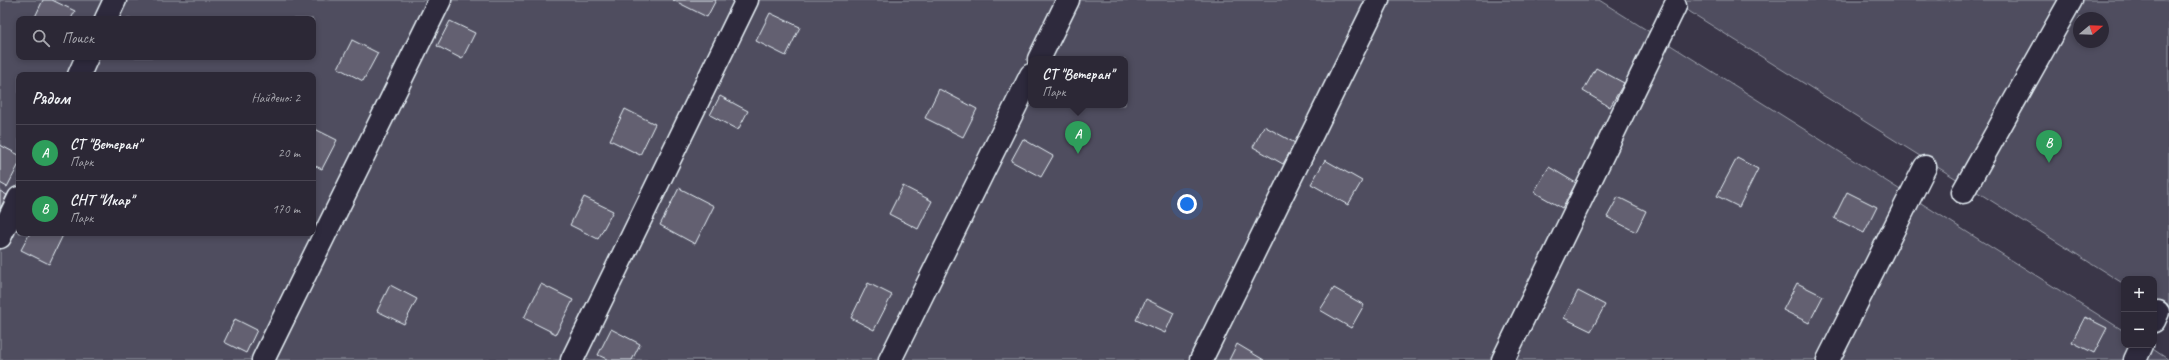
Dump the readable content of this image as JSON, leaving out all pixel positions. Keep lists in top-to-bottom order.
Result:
{
  "north": "right",
  "page": {
    "search": "Поиск",
    "popup": ["СТ \"Ветеран\"", "Парк"],
    "heading": ["Рядом", "Найдено: 2"],
    "pins": ["A", "B"],
    "list": [
      {
        "mark": "A",
        "name": "СТ \"Ветеран\"",
        "note": "Парк",
        "value": "20 m"
      },
      {
        "mark": "B",
        "name": "СНТ \"Икар\"",
        "note": "Парк",
        "value": "170 m"
      }
    ],
    "map_buttons": ["+", "−"]
  }
}
